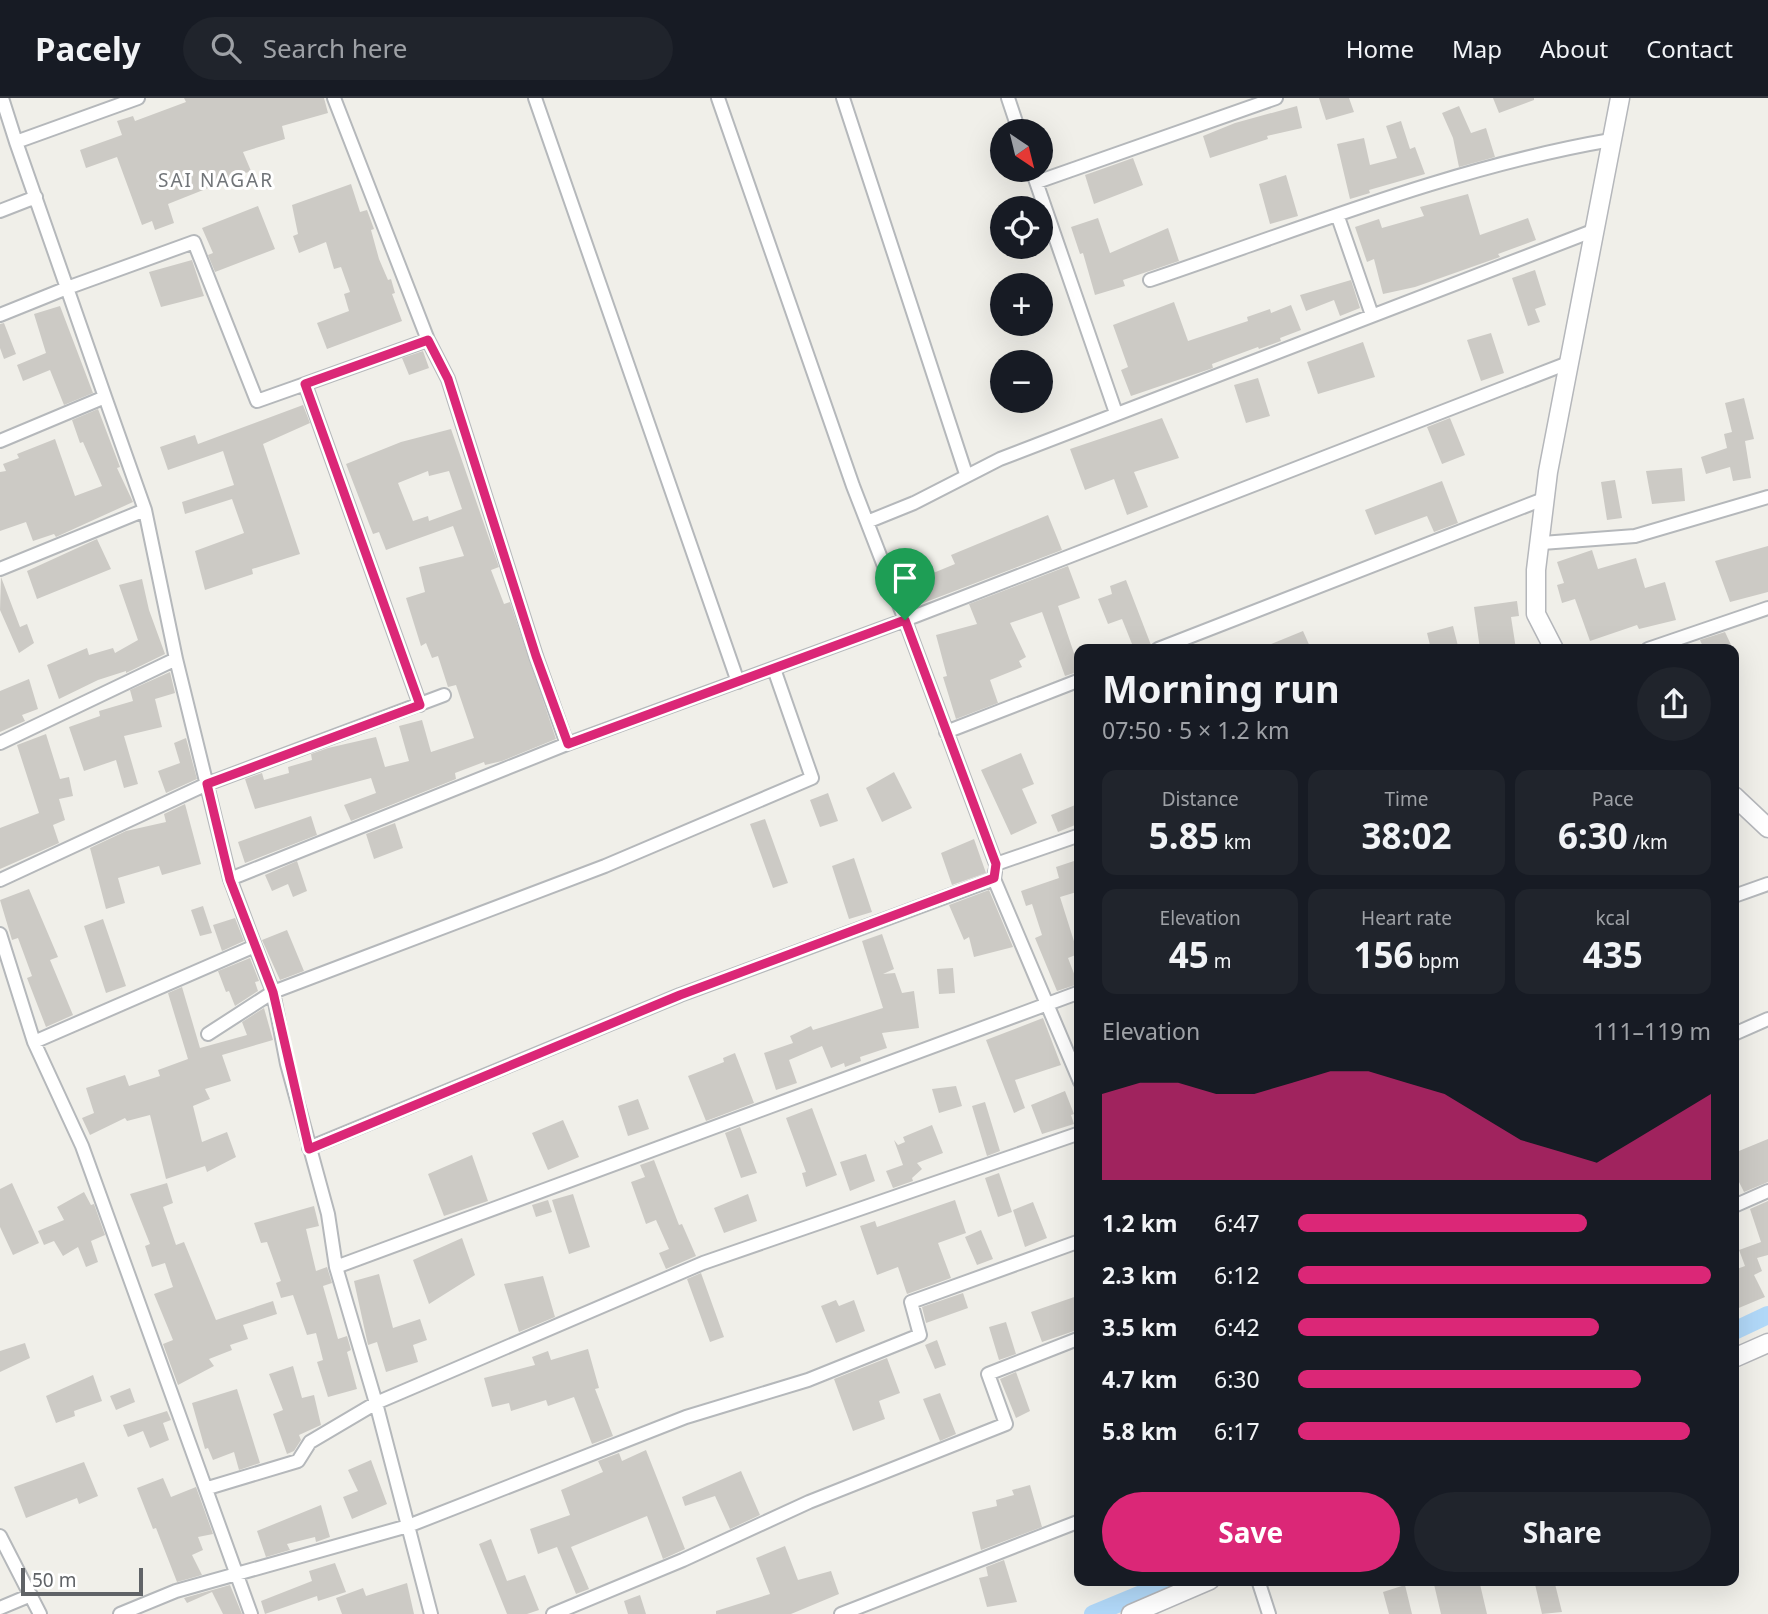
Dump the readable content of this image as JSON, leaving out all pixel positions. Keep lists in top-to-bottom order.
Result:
{
  "districts": ["SAI NAGAR"],
  "scale_bar": "50 m",
  "north": "bottom right",
  "page": {
    "header": "Pacely",
    "search": "Search here",
    "nav": [
      "Home",
      "Map",
      "About",
      "Contact"
    ],
    "map_buttons": ["+", "−"],
    "heading": ["Morning run", "07:50 · 5 × 1.2 km"],
    "stats": [
      ["Distance", "5.85 km"],
      ["Time", "38:02"],
      ["Pace", "6:30 /km"],
      ["Elevation", "45 m"],
      ["Heart rate", "156 bpm"],
      ["kcal", "435"]
    ],
    "chart": ["Elevation", "111–119 m"],
    "list": [
      {
        "name": "1.2 km",
        "note": "6:47"
      },
      {
        "name": "2.3 km",
        "note": "6:12"
      },
      {
        "name": "3.5 km",
        "note": "6:42"
      },
      {
        "name": "4.7 km",
        "note": "6:30"
      },
      {
        "name": "5.8 km",
        "note": "6:17"
      }
    ],
    "buttons": ["Save", "Share"],
    "scale": "50 m"
  }
}
